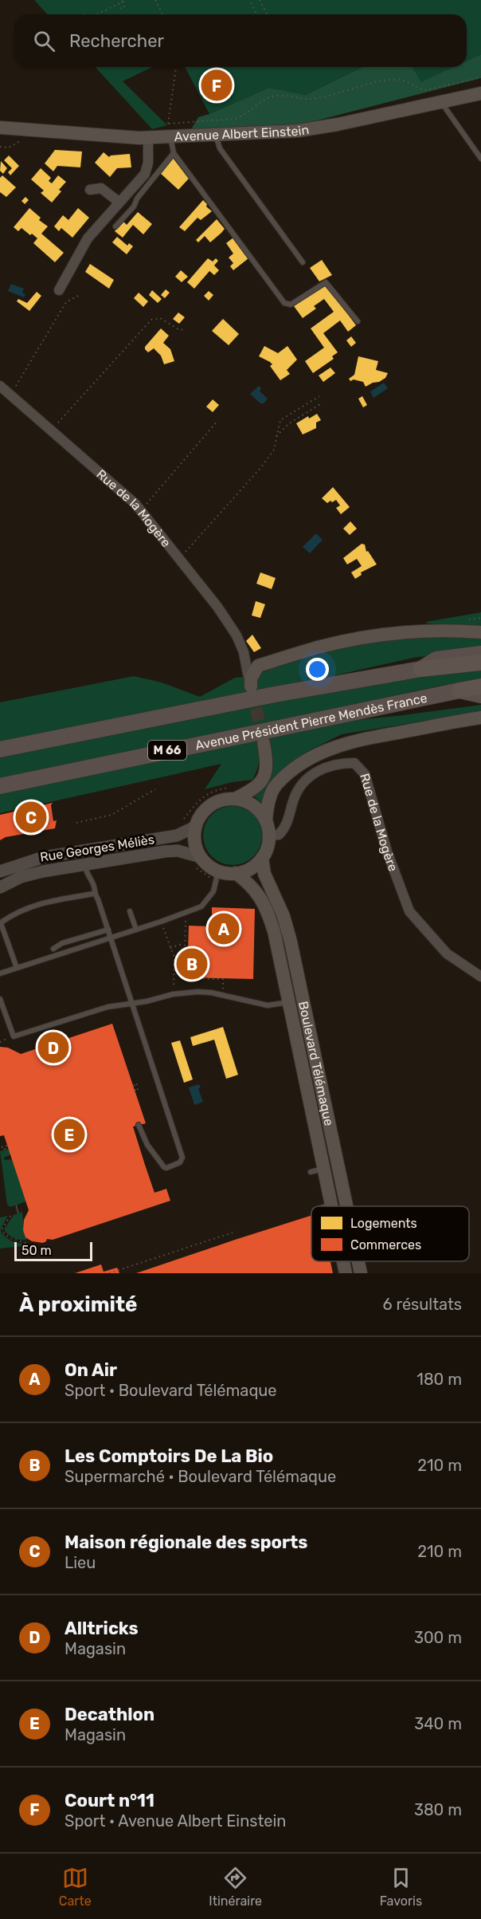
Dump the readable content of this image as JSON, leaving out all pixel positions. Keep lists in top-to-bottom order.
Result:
{
  "streets": {
    "highway": ["Avenue Président Pierre Mendès France", "M 66"],
    "main road": ["Avenue Albert Einstein", "Boulevard Télémaque"],
    "street": ["Rue de la Mogère", "Rue Georges Méliès"]
  },
  "crossings": [
    ["Rue de la Mogère", "Rue Georges Méliès"],
    ["Rue de la Mogère", "Boulevard Télémaque"],
    ["Avenue Président Pierre Mendès France", "M 66"],
    ["Rue Georges Méliès", "Boulevard Télémaque"]
  ],
  "legend": ["Logements", "Commerces"],
  "scale_bar": "50 m",
  "page": {
    "search": "Rechercher",
    "pins": [
      "F",
      "C",
      "A",
      "B",
      "D",
      "E"
    ],
    "scale": "50 m",
    "heading": ["À proximité", "6 résultats"],
    "list": [
      {
        "mark": "A",
        "name": "On Air",
        "note": "Sport · Boulevard Télémaque",
        "value": "180 m"
      },
      {
        "mark": "B",
        "name": "Les Comptoirs De La Bio",
        "note": "Supermarché · Boulevard Télémaque",
        "value": "210 m"
      },
      {
        "mark": "C",
        "name": "Maison régionale des sports",
        "note": "Lieu",
        "value": "210 m"
      },
      {
        "mark": "D",
        "name": "Alltricks",
        "note": "Magasin",
        "value": "300 m"
      },
      {
        "mark": "E",
        "name": "Decathlon",
        "note": "Magasin",
        "value": "340 m"
      },
      {
        "mark": "F",
        "name": "Court n°11",
        "note": "Sport · Avenue Albert Einstein",
        "value": "380 m"
      }
    ],
    "nav": ["Carte", "Itinéraire", "Favoris"]
  }
}
